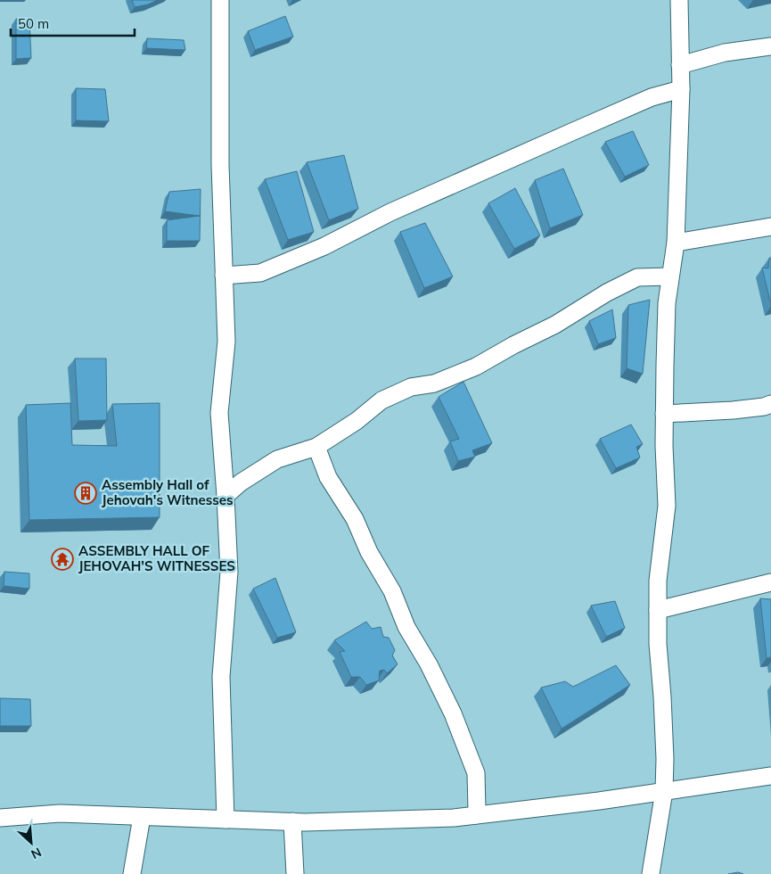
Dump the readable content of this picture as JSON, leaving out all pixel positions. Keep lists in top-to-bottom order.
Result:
{
  "places": {
    "building": ["Assembly Hall of Jehovah's Witnesses"],
    "temple": ["ASSEMBLY HALL OF JEHOVAH'S WITNESSES"]
  },
  "scale_bar": "50 m",
  "north": "bottom right"
}
